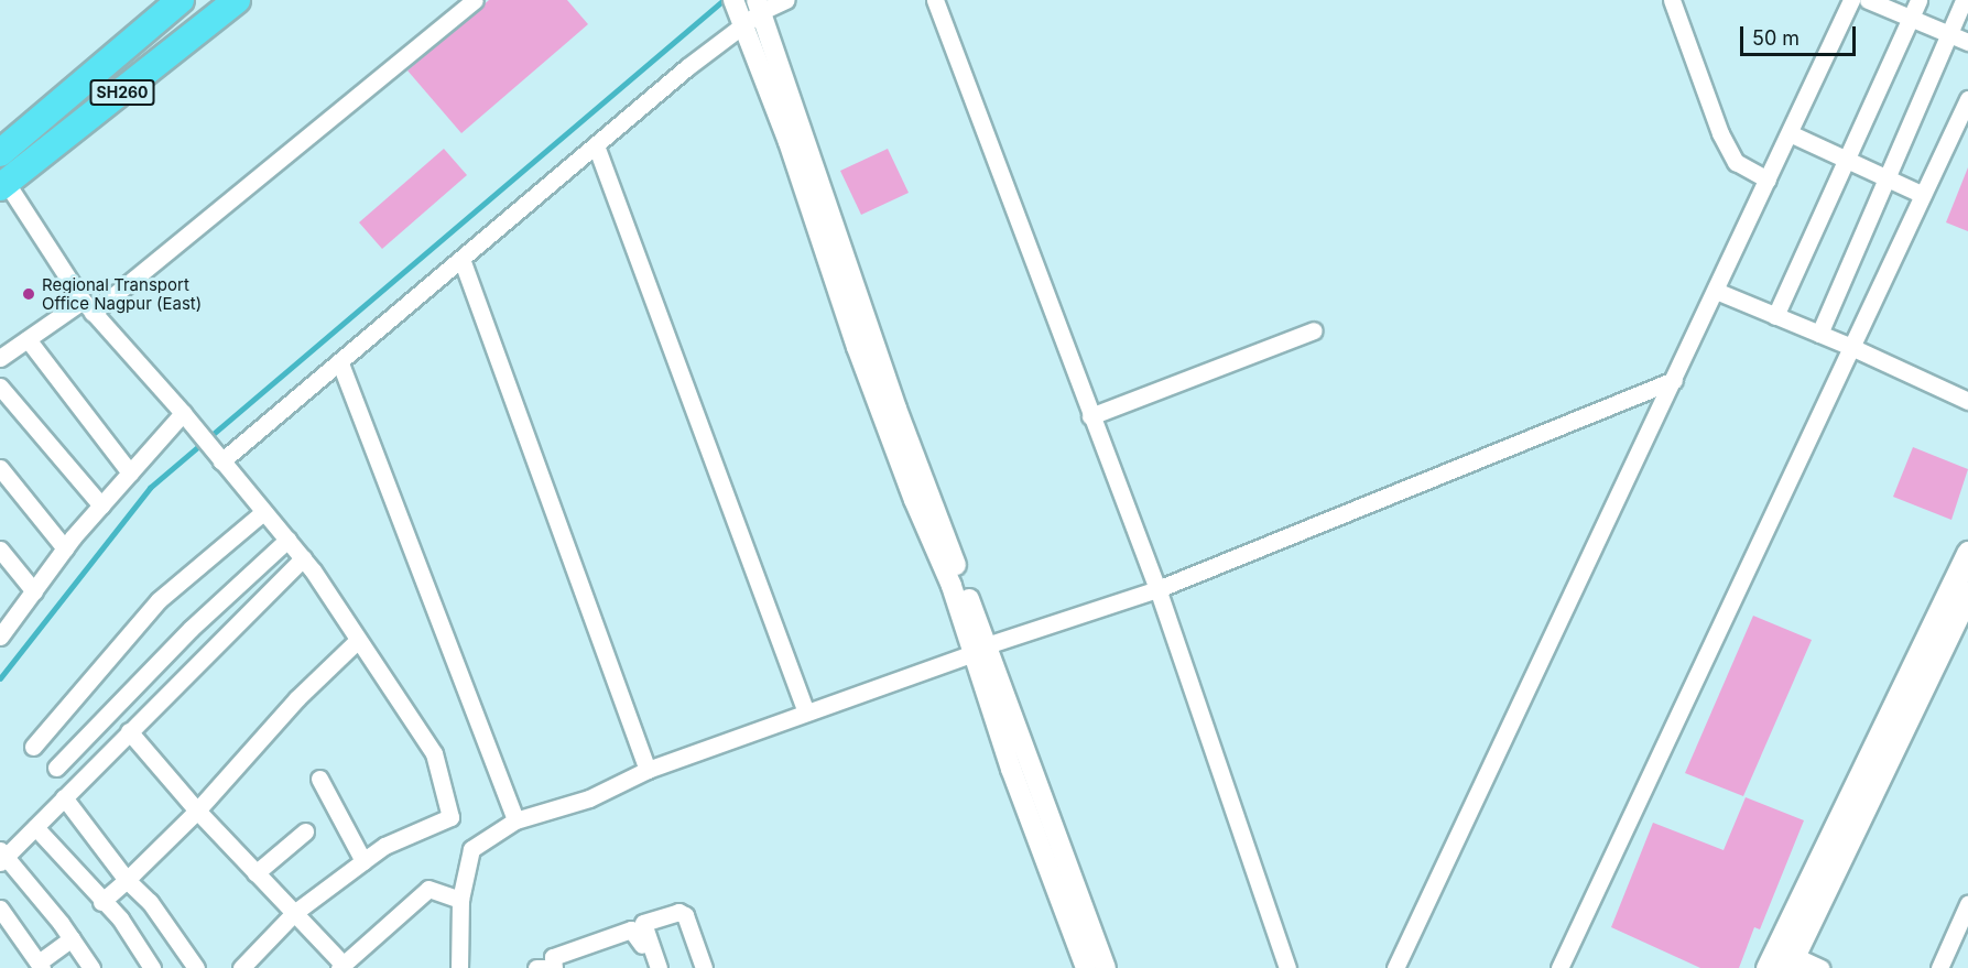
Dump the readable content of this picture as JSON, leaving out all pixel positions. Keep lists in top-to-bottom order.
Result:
{
  "streets": {
    "highway": ["SH260"]
  },
  "places": ["Regional Transport Office Nagpur (East)"],
  "scale_bar": "50 m"
}
